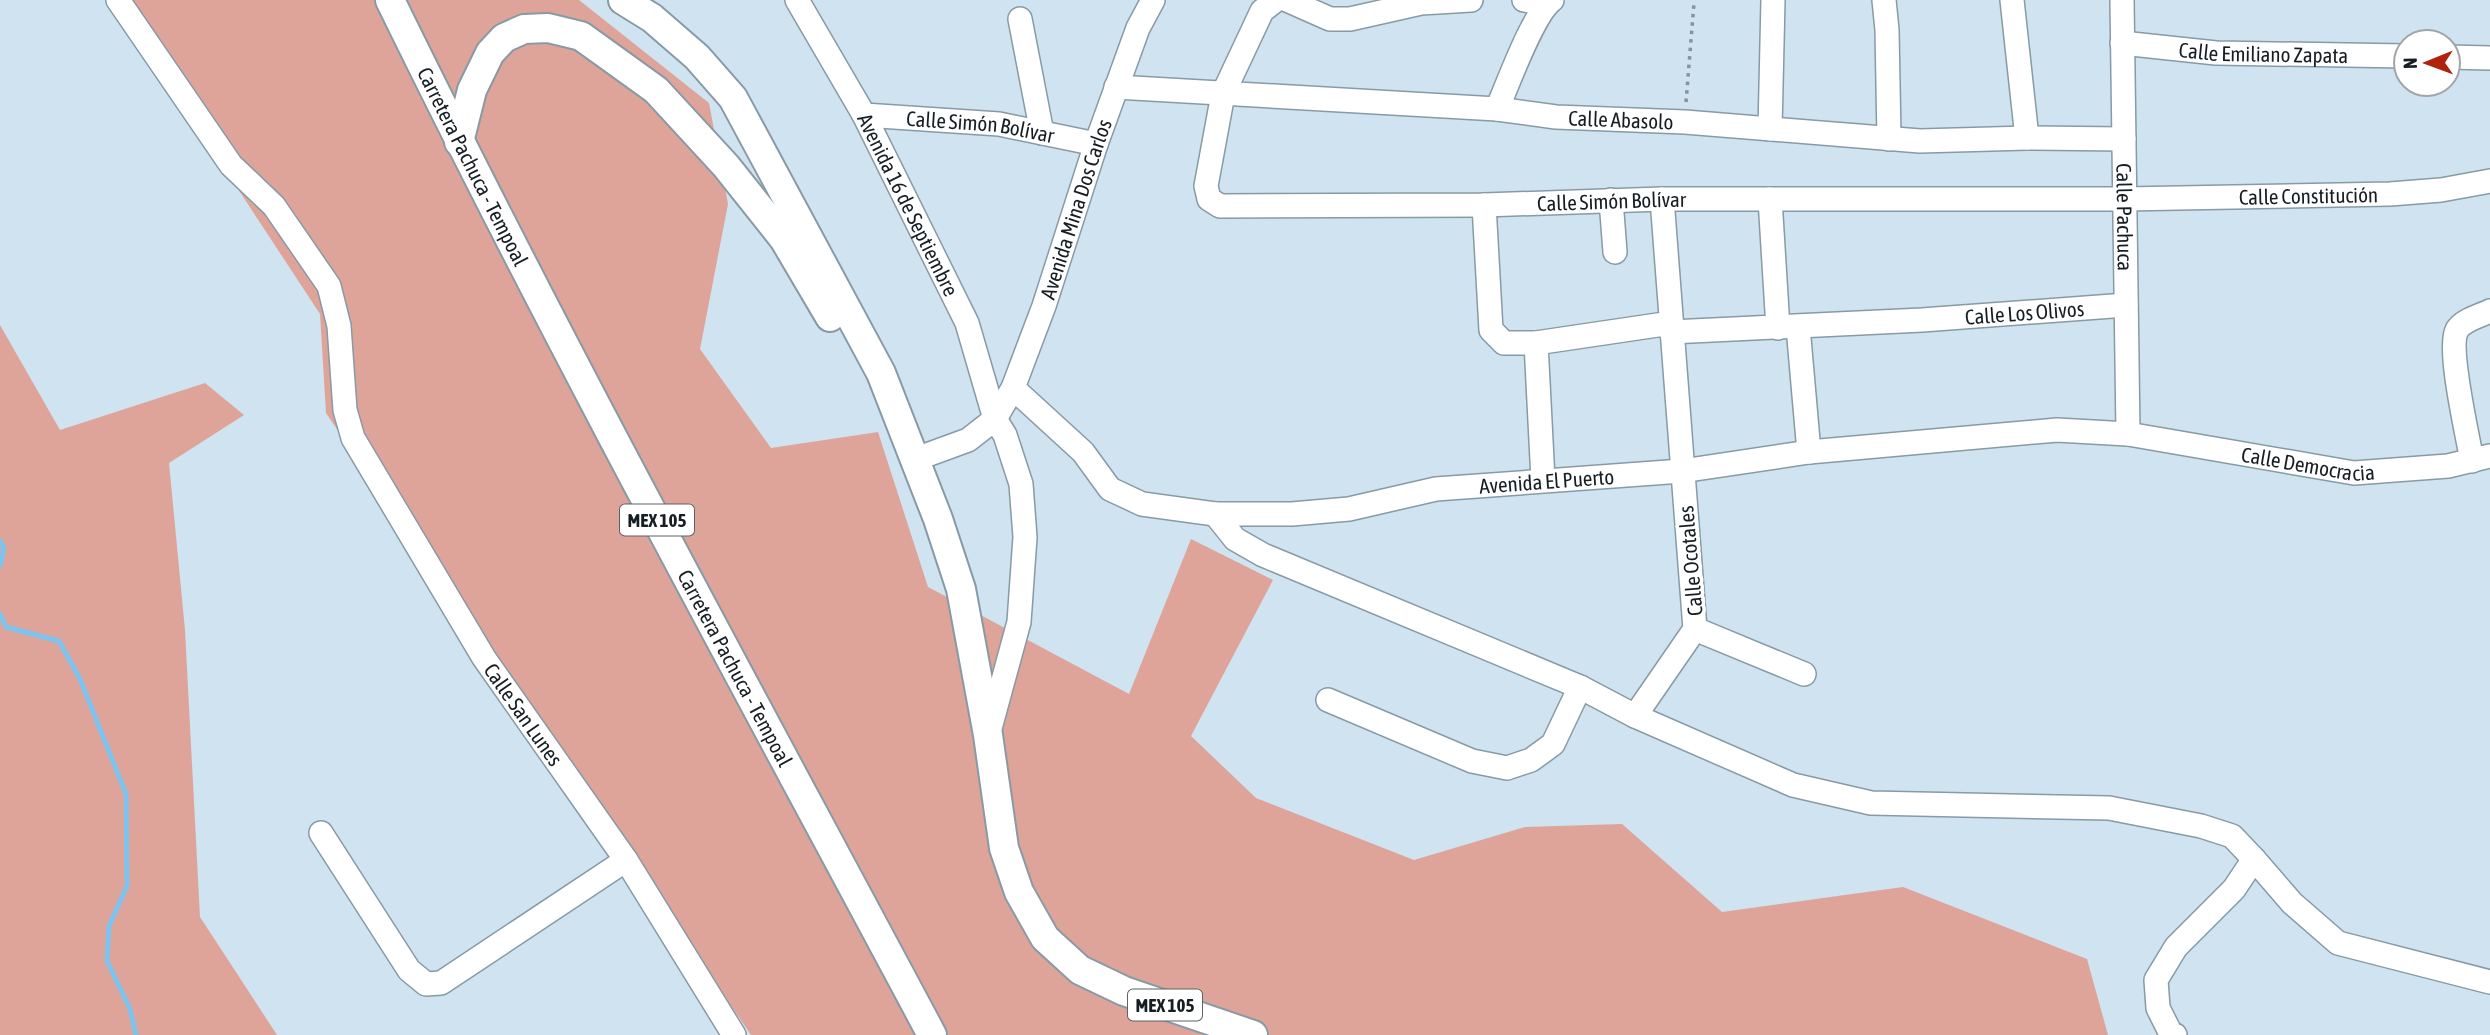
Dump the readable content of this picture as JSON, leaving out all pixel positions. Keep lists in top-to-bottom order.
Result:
{
  "streets": {
    "main road": ["Carretera Pachuca - Tempoal", "MEX 105"],
    "street": [
      "Calle Emiliano Zapata",
      "Calle Abasolo",
      "Calle Simón Bolívar",
      "Calle Constitución",
      "Avenida 16 de Septiembre",
      "Avenida Mina Dos Carlos",
      "Calle Pachuca",
      "Calle Los Olivos",
      "Calle Democracia",
      "Avenida El Puerto",
      "Calle Ocotales",
      "Calle San Lunes"
    ]
  },
  "crossings": [
    ["Calle Emiliano Zapata", "Calle Pachuca"],
    ["Calle Abasolo", "Calle Simón Bolívar"],
    ["Calle Abasolo", "Avenida Mina Dos Carlos"],
    ["Calle Abasolo", "Calle Pachuca"],
    ["Calle Simón Bolívar", "Calle Constitución"],
    ["Calle Simón Bolívar", "Avenida 16 de Septiembre"],
    ["Calle Simón Bolívar", "Avenida Mina Dos Carlos"],
    ["Calle Simón Bolívar", "Calle Pachuca"],
    ["Calle Simón Bolívar", "Calle Ocotales"],
    ["Calle Constitución", "Calle Pachuca"],
    ["Avenida 16 de Septiembre", "Avenida Mina Dos Carlos"],
    ["Avenida Mina Dos Carlos", "Avenida El Puerto"],
    ["Avenida Mina Dos Carlos", "MEX 105"],
    ["Calle Pachuca", "Calle Los Olivos"],
    ["Calle Pachuca", "Calle Democracia"],
    ["Calle Pachuca", "Avenida El Puerto"],
    ["Calle Los Olivos", "Calle Ocotales"],
    ["Calle Democracia", "Avenida El Puerto"],
    ["Avenida El Puerto", "Calle Ocotales"]
  ],
  "north": "left"
}
